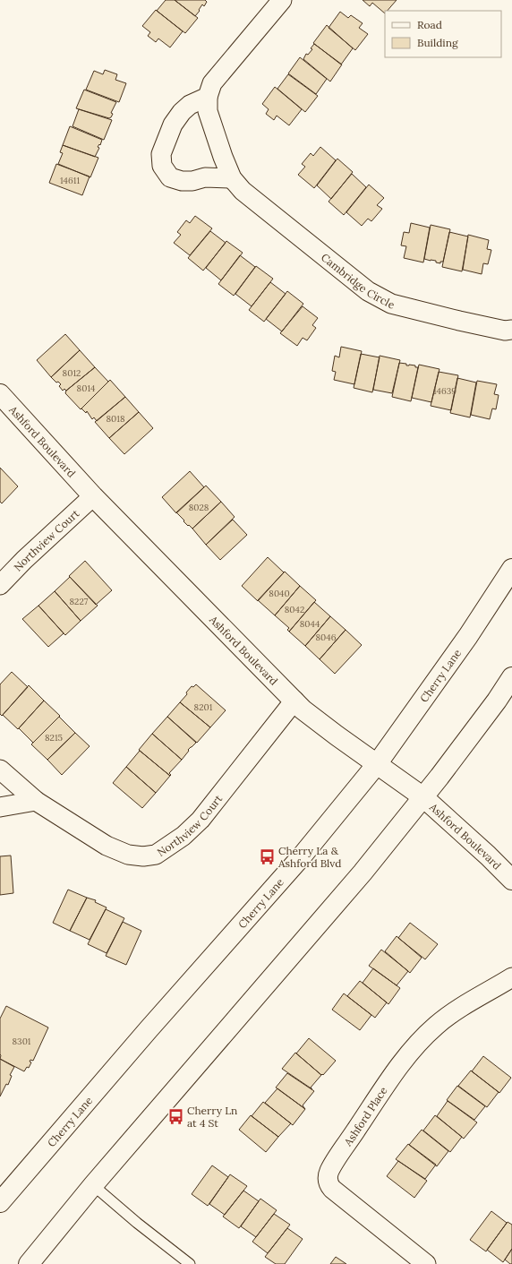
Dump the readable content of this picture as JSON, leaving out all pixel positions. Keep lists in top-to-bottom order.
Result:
{
  "streets": {
    "main road": ["Ashford Boulevard", "Cherry Lane"],
    "street": ["Cambridge Circle", "Northview Court", "Ashford Place"]
  },
  "crossings": [
    ["Ashford Boulevard", "Northview Court"],
    ["Ashford Boulevard", "Cherry Lane"]
  ],
  "places": {
    "bus stop": ["Cherry La & Ashford Blvd", "Cherry Ln at 4 St"]
  },
  "house_numbers": [
    "14611",
    "8012",
    "8014",
    "14639",
    "8018",
    "8028",
    "8040",
    "8227",
    "8042",
    "8044",
    "8046",
    "8201",
    "8215",
    "8301"
  ],
  "legend": ["Road", "Building"]
}
